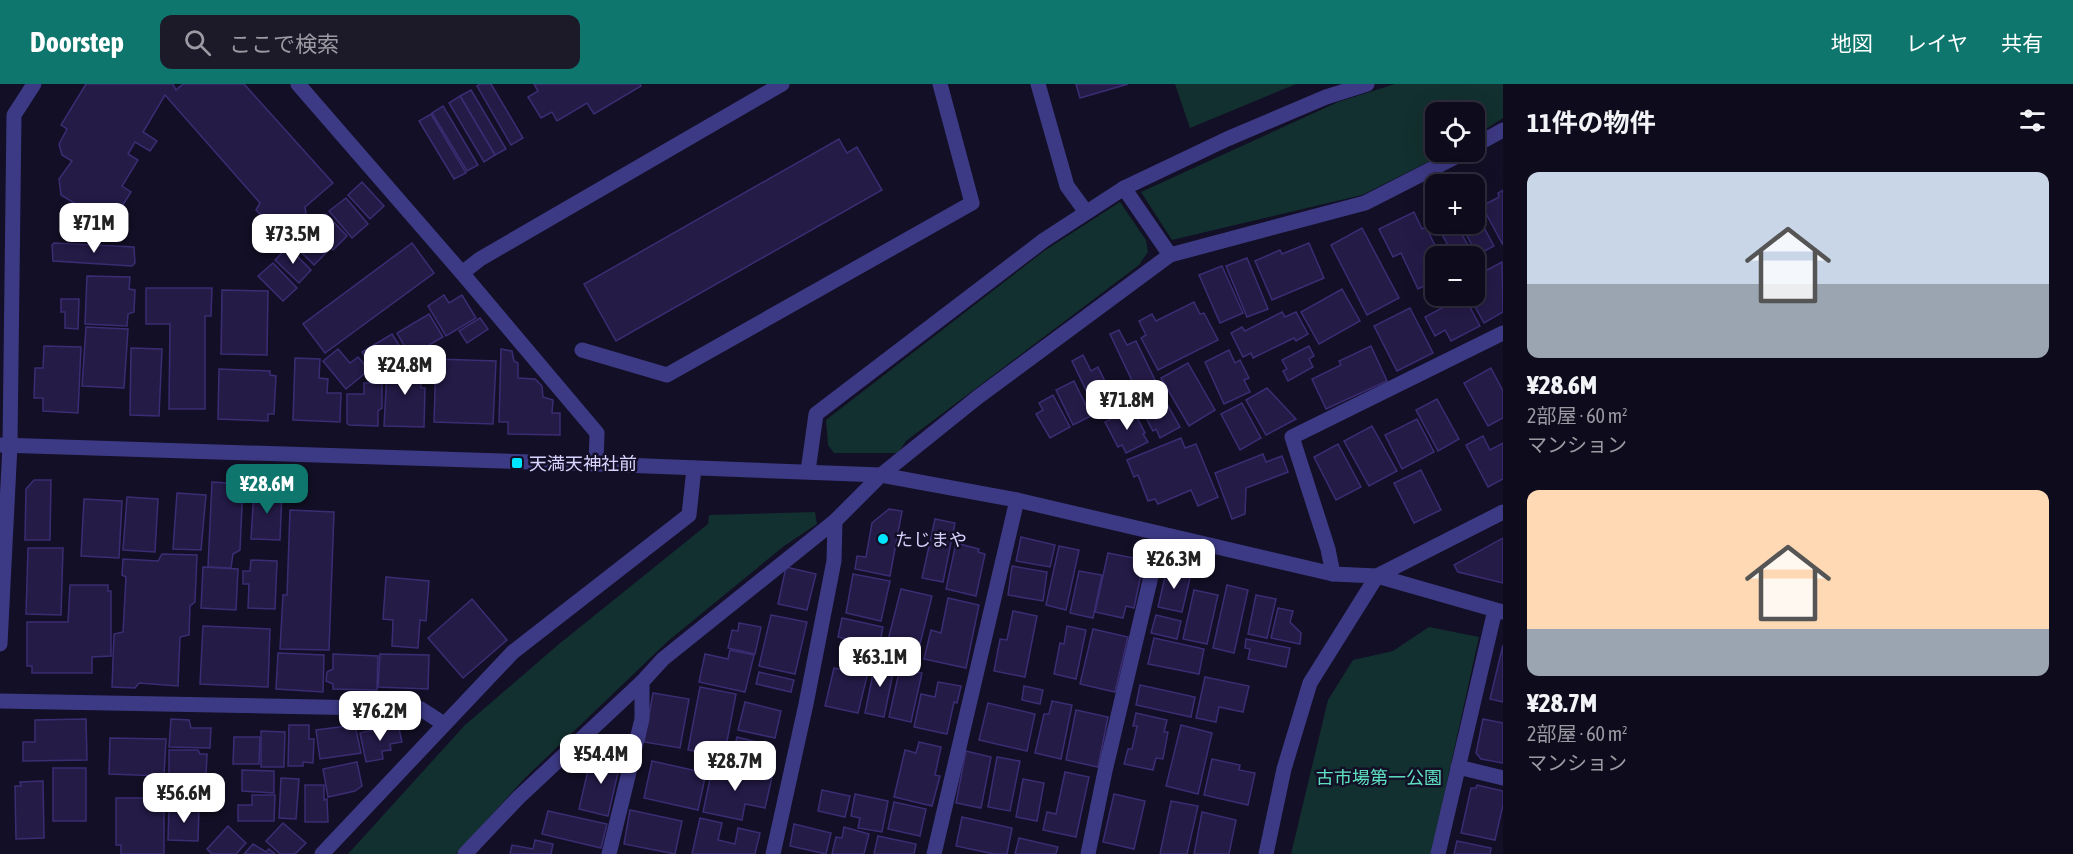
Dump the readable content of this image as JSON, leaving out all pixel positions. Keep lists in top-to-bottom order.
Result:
{
  "parks": ["古市場第一公園"],
  "places": {
    "transit": ["天満天神社前"],
    "other": ["たじまや"]
  },
  "page": {
    "header": "Doorstep",
    "search": "ここで検索",
    "nav": ["地図", "レイヤ", "共有"],
    "heading": "11件の物件",
    "map_buttons": ["+", "−"],
    "list": [
      {
        "name": "¥28.6M",
        "note": "2部屋 · 60 m² · マンション"
      },
      {
        "name": "¥28.7M",
        "note": "2部屋 · 60 m² · マンション"
      }
    ],
    "price": [
      "¥71M",
      "¥73.5M",
      "¥24.8M",
      "¥71.8M",
      "¥28.6M",
      "¥26.3M",
      "¥63.1M",
      "¥76.2M",
      "¥54.4M",
      "¥28.7M",
      "¥56.6M"
    ]
  }
}
